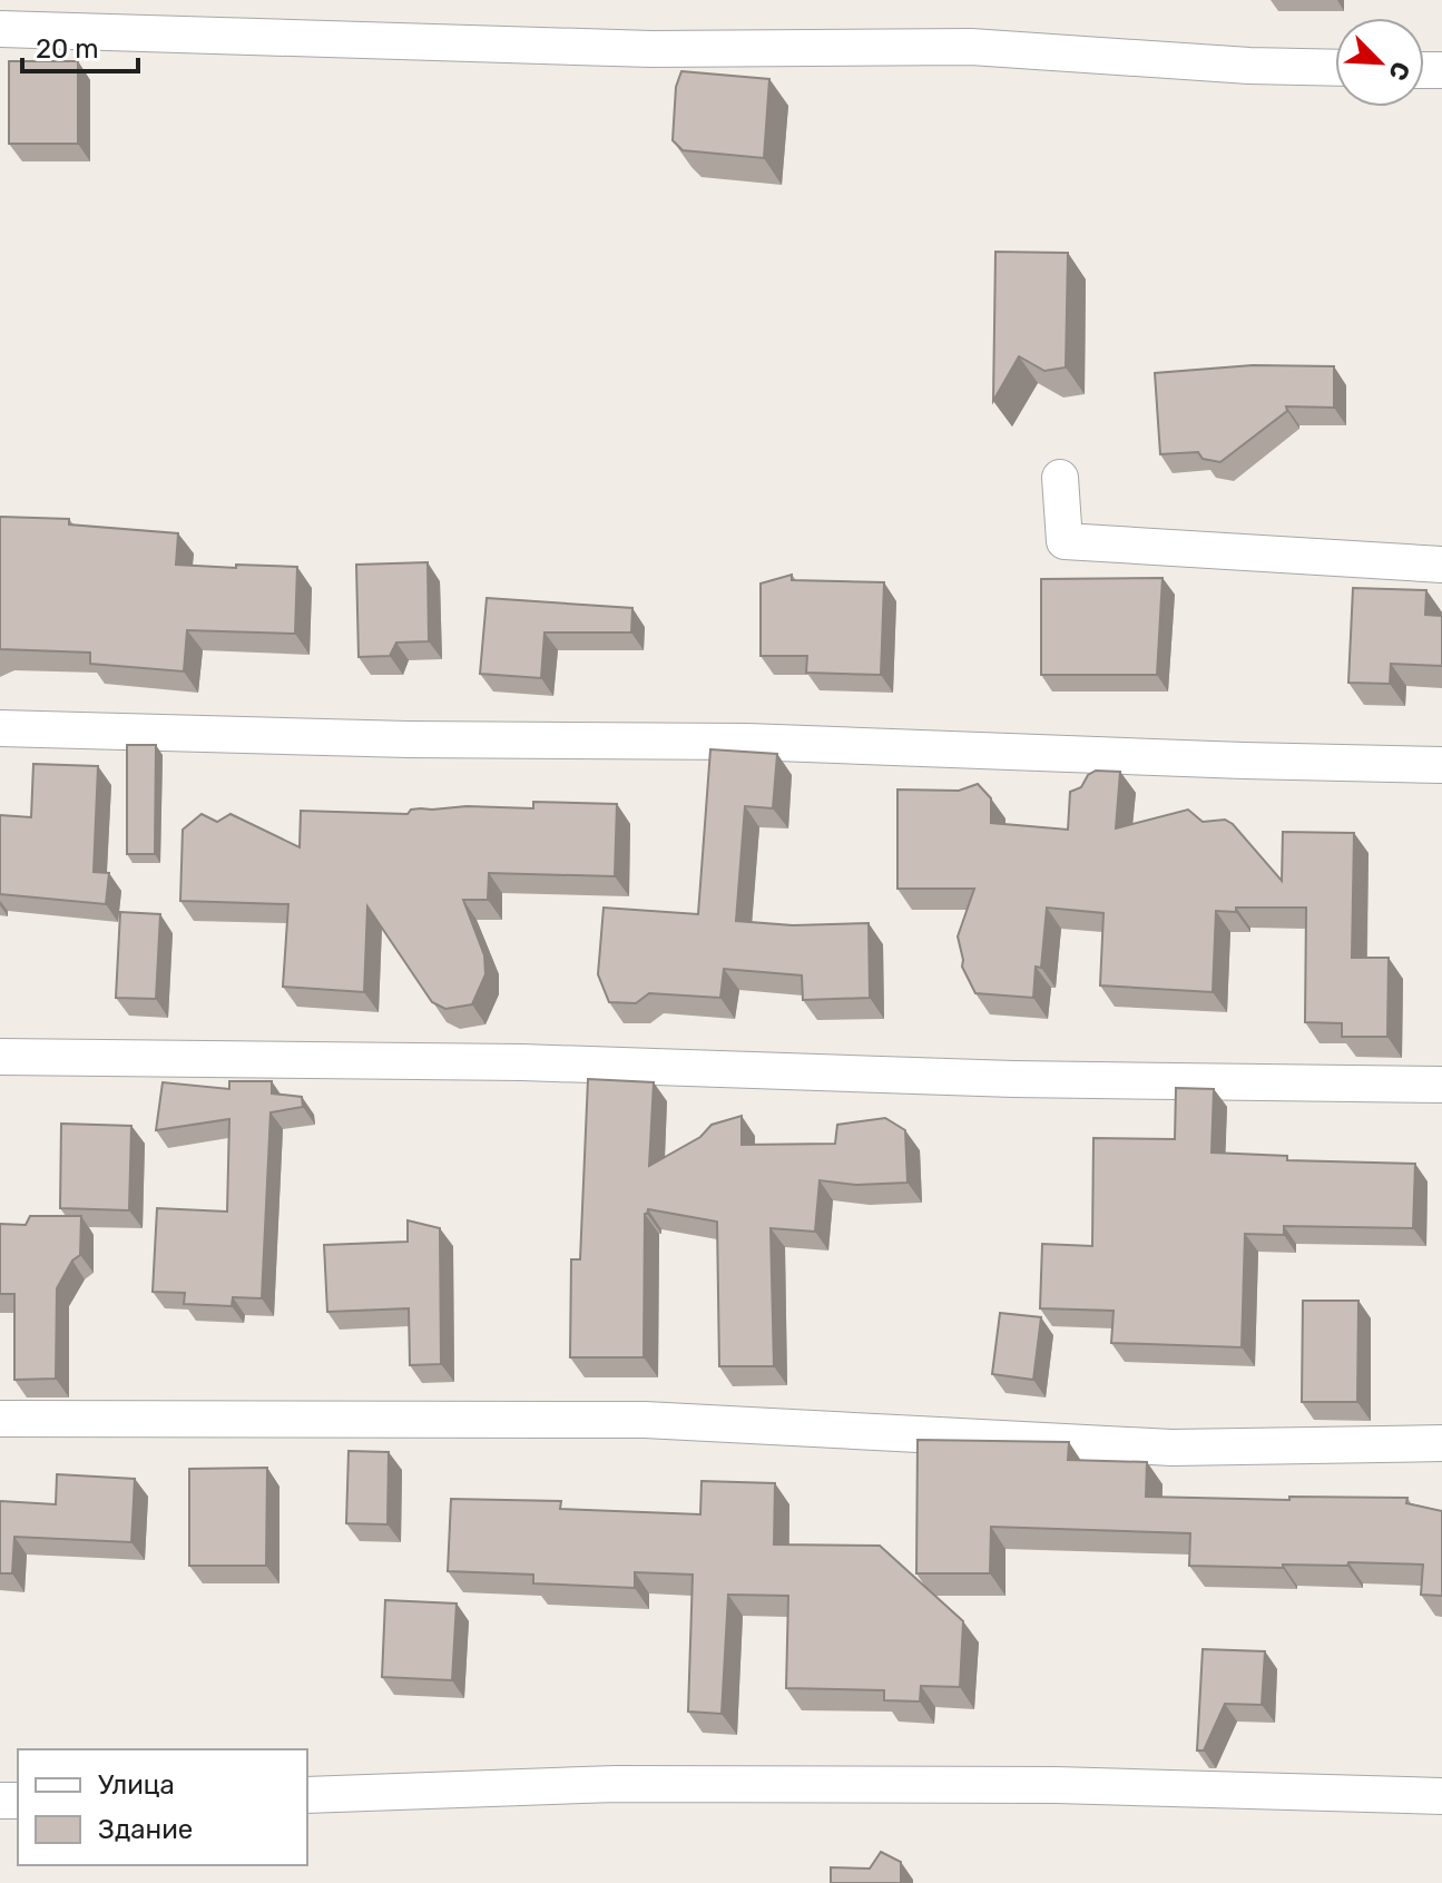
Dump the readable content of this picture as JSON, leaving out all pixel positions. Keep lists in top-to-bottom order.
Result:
{
  "legend": ["Улица", "Здание"],
  "scale_bar": "20 m",
  "north": "bottom right"
}
